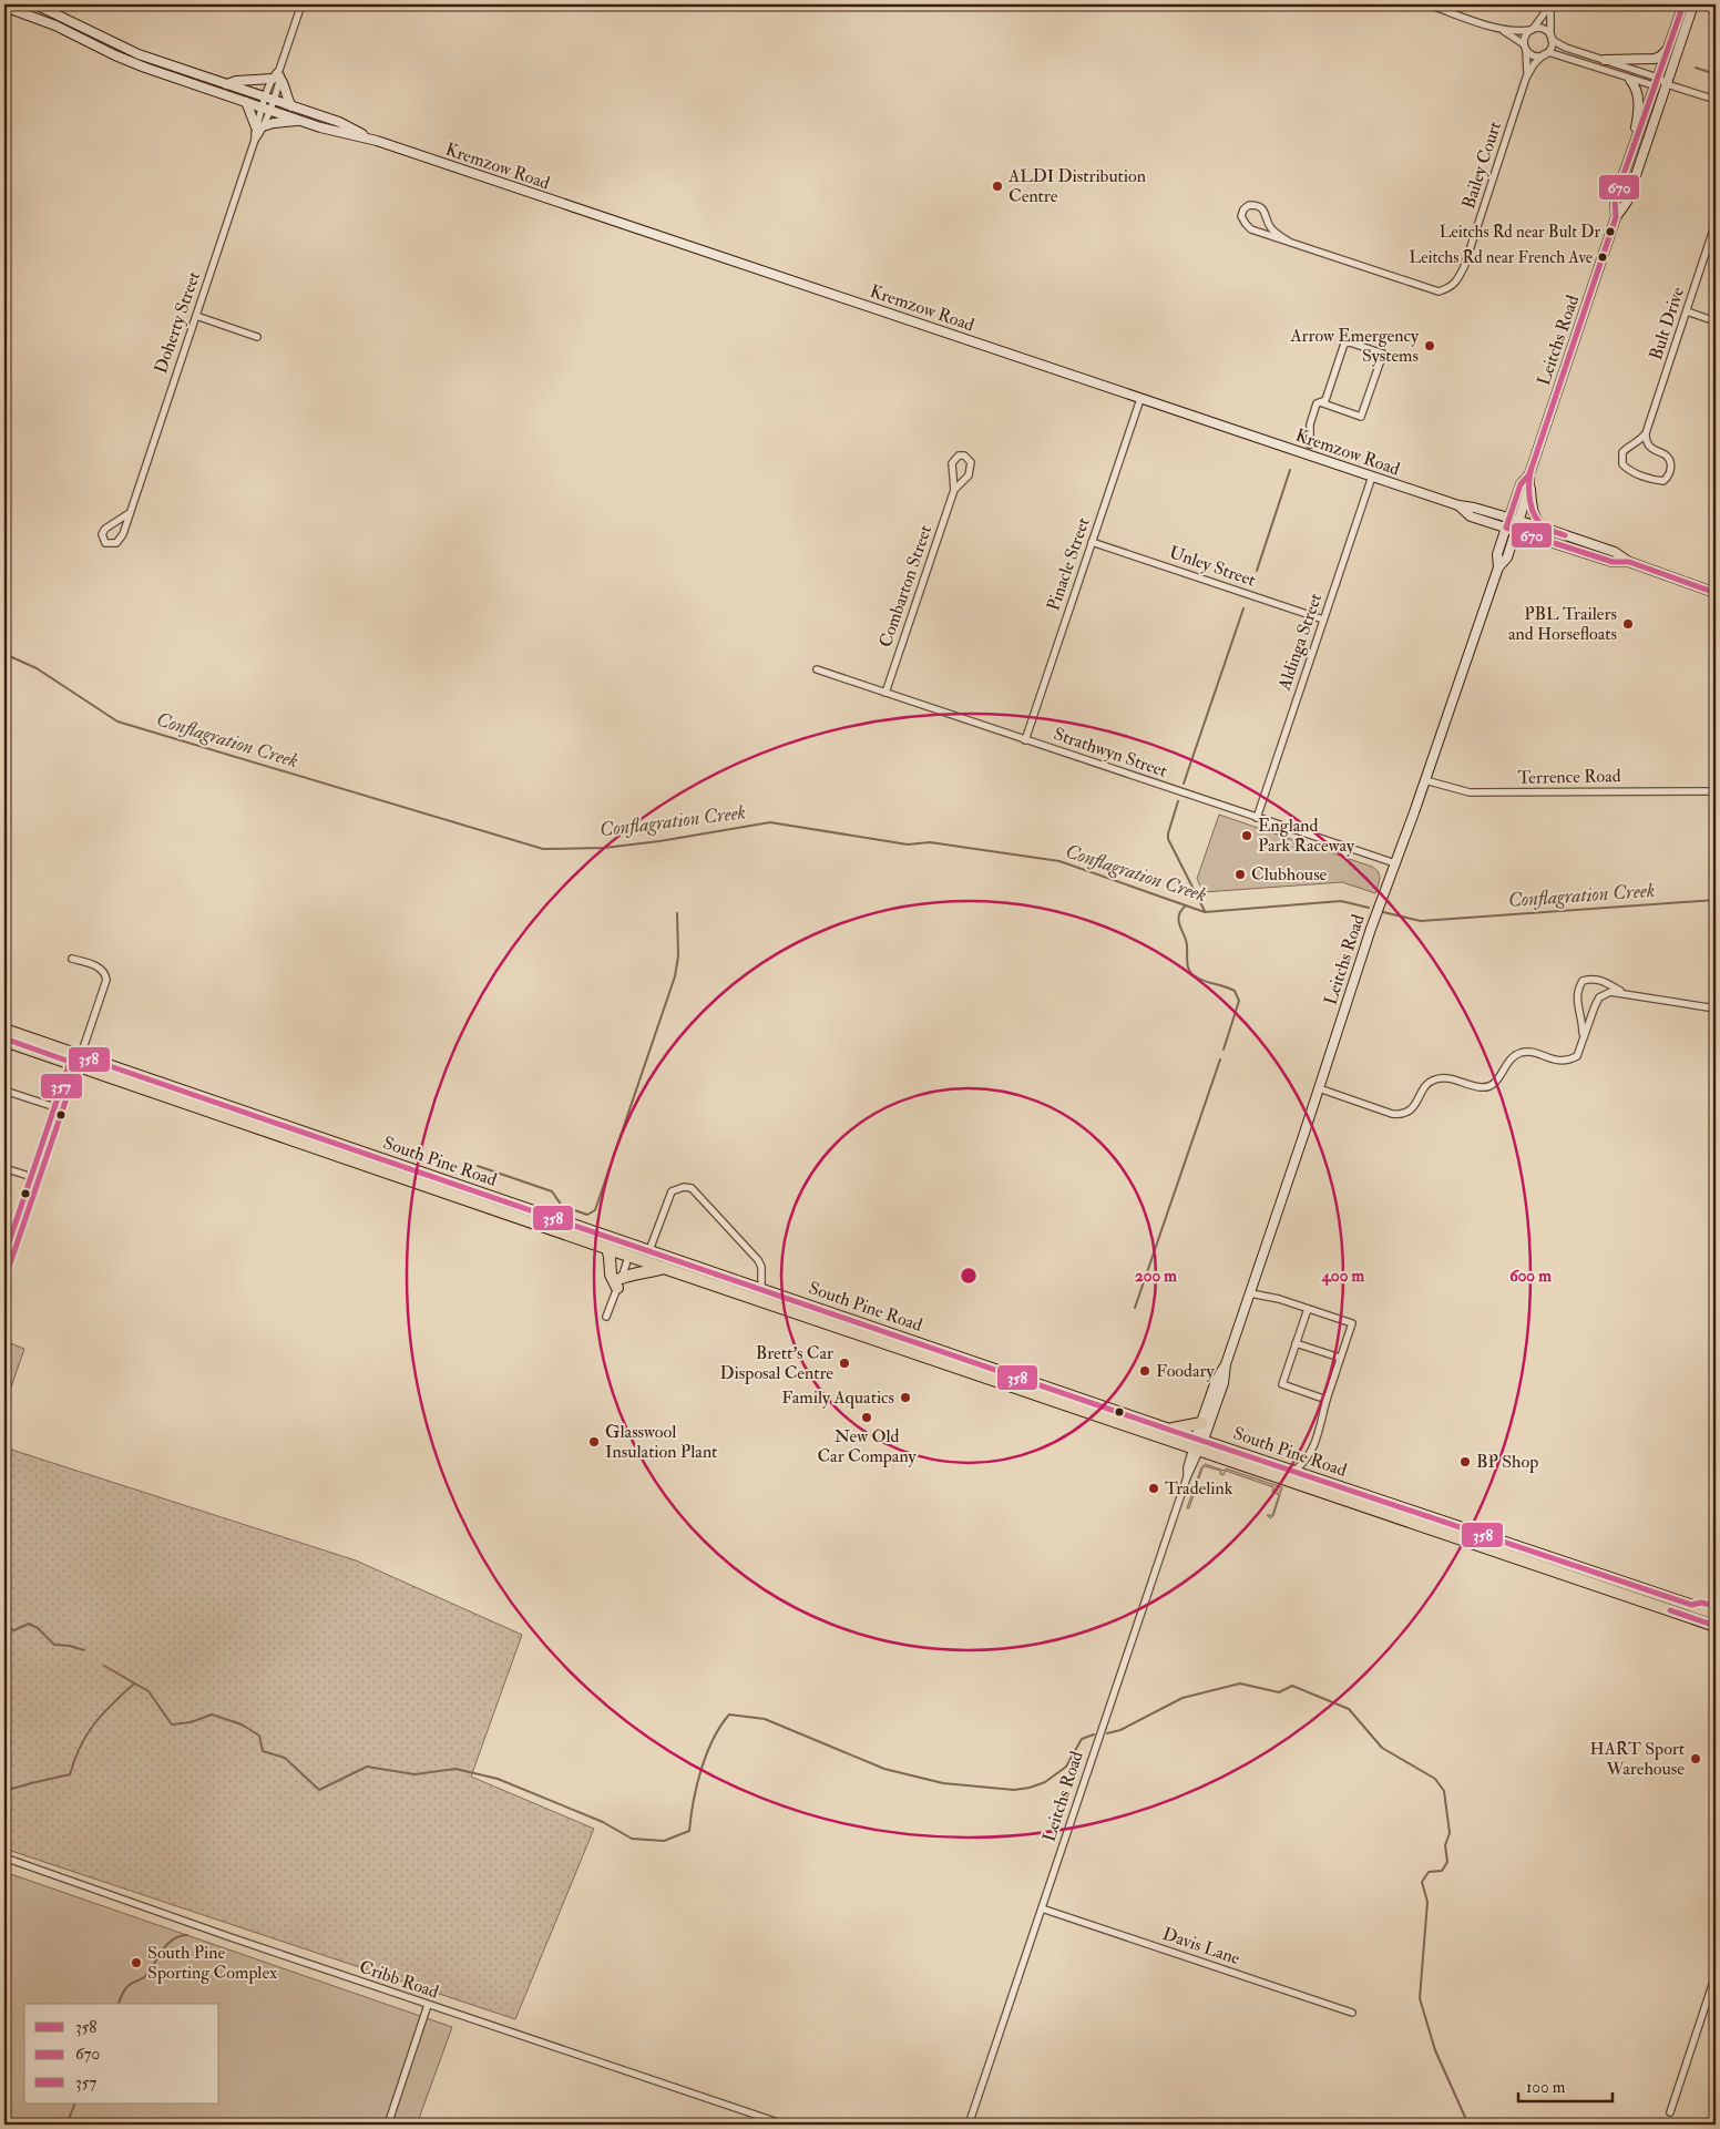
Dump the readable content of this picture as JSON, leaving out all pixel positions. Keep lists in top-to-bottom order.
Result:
{
  "streets": {
    "highway": ["South Pine Road"],
    "street": [
      "Bailey Court",
      "Kremzow Road",
      "Doherty Street",
      "Bult Drive",
      "Leitchs Road",
      "Pinacle Street",
      "Unley Street",
      "Combarton Street",
      "Aldinga Street",
      "Strathwyn Street",
      "Terrence Road",
      "Davis Lane",
      "Cribb Road"
    ]
  },
  "crossings": [
    ["Kremzow Road", "Doherty Street"],
    ["Kremzow Road", "Leitchs Road"],
    ["Kremzow Road", "Pinacle Street"],
    ["Kremzow Road", "Aldinga Street"],
    ["Leitchs Road", "Strathwyn Street"],
    ["Leitchs Road", "Terrence Road"],
    ["Leitchs Road", "South Pine Road"],
    ["Leitchs Road", "Davis Lane"],
    ["Pinacle Street", "Unley Street"],
    ["Pinacle Street", "Strathwyn Street"],
    ["Unley Street", "Aldinga Street"],
    ["Combarton Street", "Strathwyn Street"],
    ["Aldinga Street", "Strathwyn Street"]
  ],
  "water": ["Conflagration Creek"],
  "places": [
    "ALDI Distribution Centre",
    "Leitchs Rd near Bult Dr",
    "Leitchs Rd near French Ave",
    "Arrow Emergency Systems",
    "PBL Trailers and Horsefloats",
    "England Park Raceway",
    "Clubhouse",
    "Brett's Car Disposal Centre",
    "Foodary",
    "Family Aquatics",
    "New Old Car Company",
    "Glasswool Insulation Plant",
    "BP Shop",
    "Tradelink",
    "HART Sport Warehouse",
    "South Pine Sporting Complex"
  ],
  "lines": ["transit line 670", "transit line 357", "transit line 358"],
  "legend": ["358", "670", "357"],
  "scale_bar": "100 m",
  "rings": ["200 m", "400 m", "600 m"]
}
